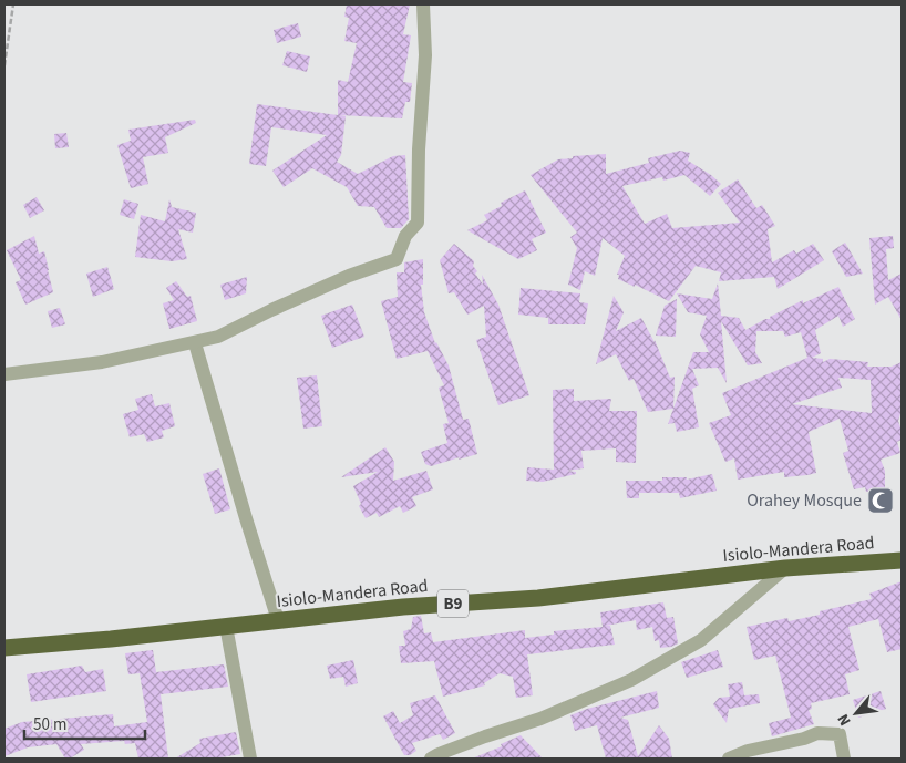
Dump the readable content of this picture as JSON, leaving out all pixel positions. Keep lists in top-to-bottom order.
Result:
{
  "streets": {
    "highway": ["Isiolo-Mandera Road", "B9"]
  },
  "places": {
    "mosque": ["Orahey Mosque"]
  },
  "scale_bar": "50 m",
  "north": "bottom left"
}
